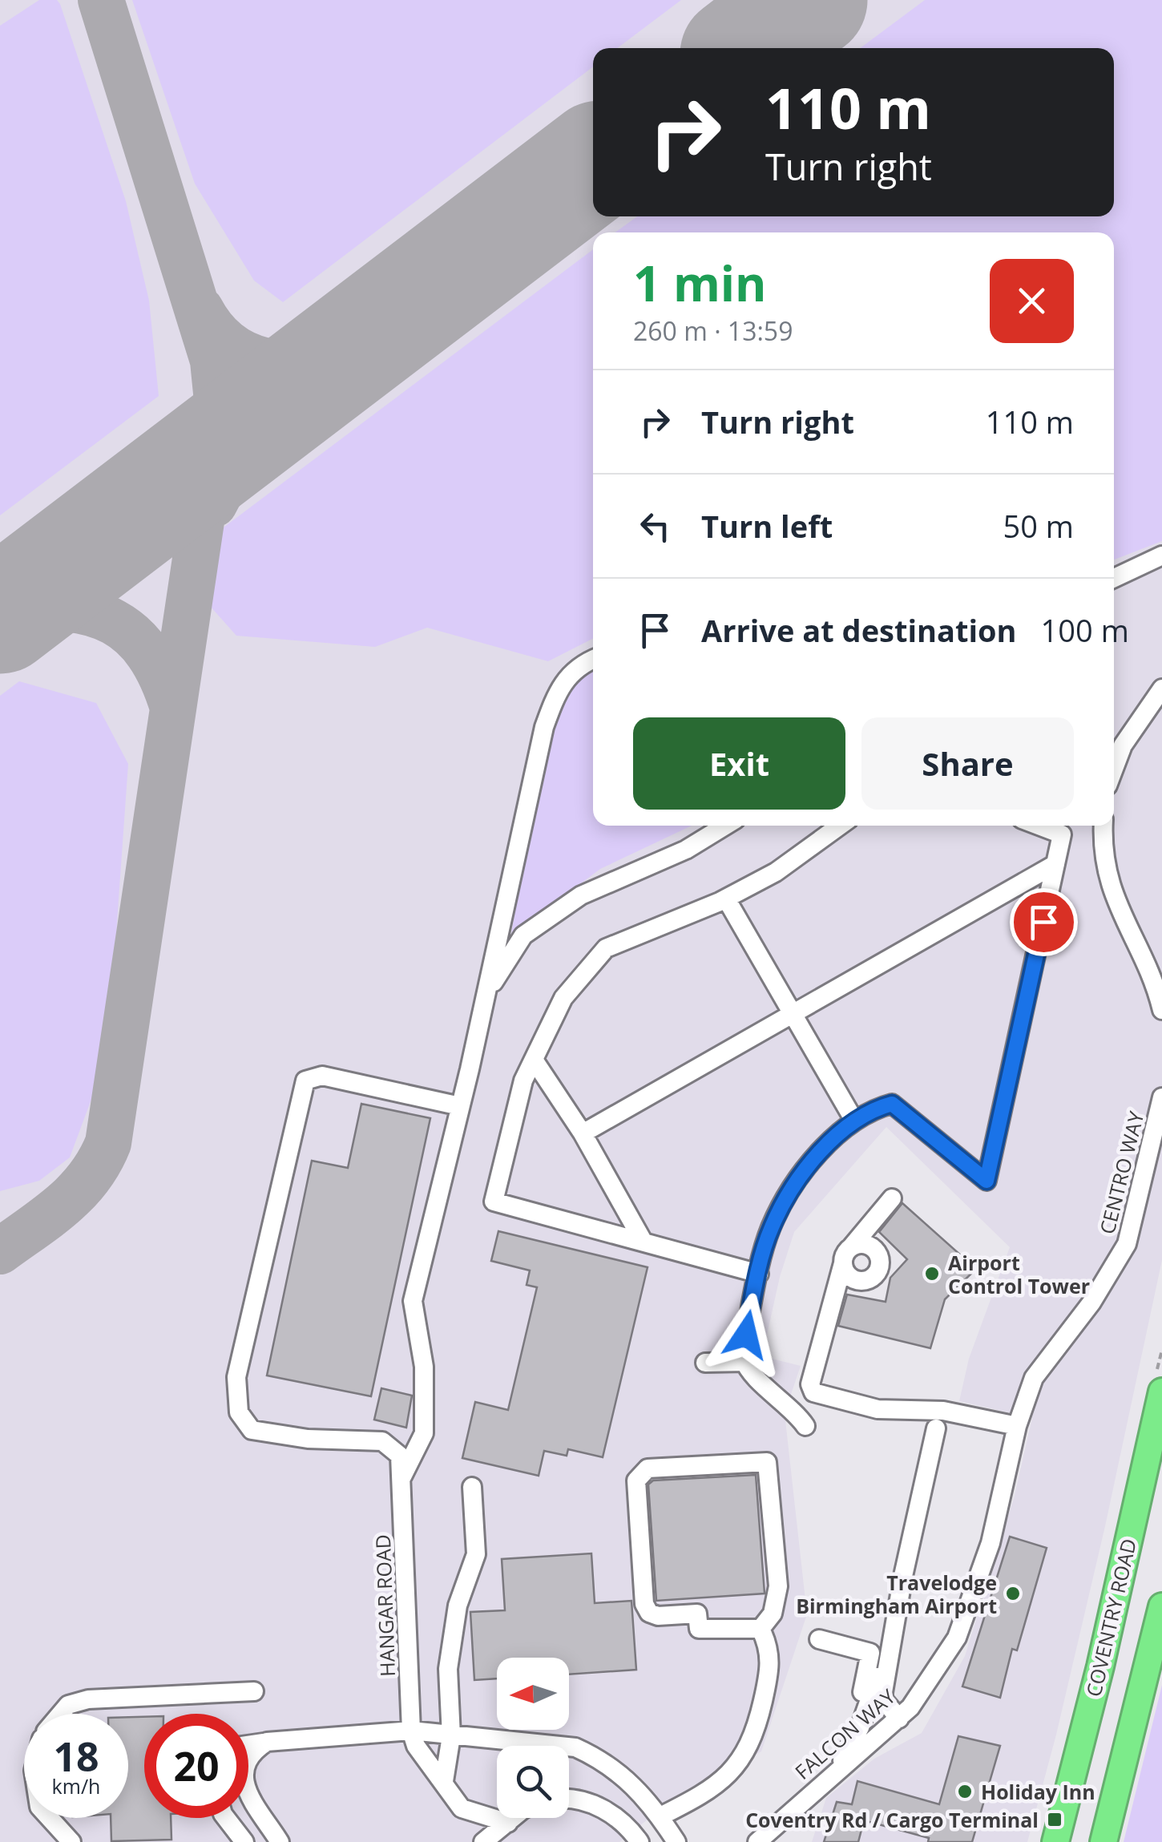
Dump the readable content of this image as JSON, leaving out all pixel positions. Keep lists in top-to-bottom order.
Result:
{
  "streets": {
    "highway": ["COVENTRY ROAD"],
    "street": ["CENTRO WAY", "HANGAR ROAD", "FALCON WAY"]
  },
  "crossings": [
    ["CENTRO WAY", "FALCON WAY"]
  ],
  "places": {
    "other": ["Airport Control Tower", "Travelodge Birmingham Airport", "Holiday Inn"],
    "transit": ["Coventry Rd / Cargo Terminal"]
  },
  "north": "left",
  "page": {
    "turn": ["110 m", "Turn right"],
    "heading": ["1 min", "260 m · 13:59"],
    "list": [
      {
        "name": "Turn right",
        "value": "110 m"
      },
      {
        "name": "Turn left",
        "value": "50 m"
      },
      {
        "name": "Arrive at destination",
        "value": "100 m"
      }
    ],
    "buttons": ["Exit", "Share"],
    "speed": "18 km/h",
    "limit": "20"
  }
}
